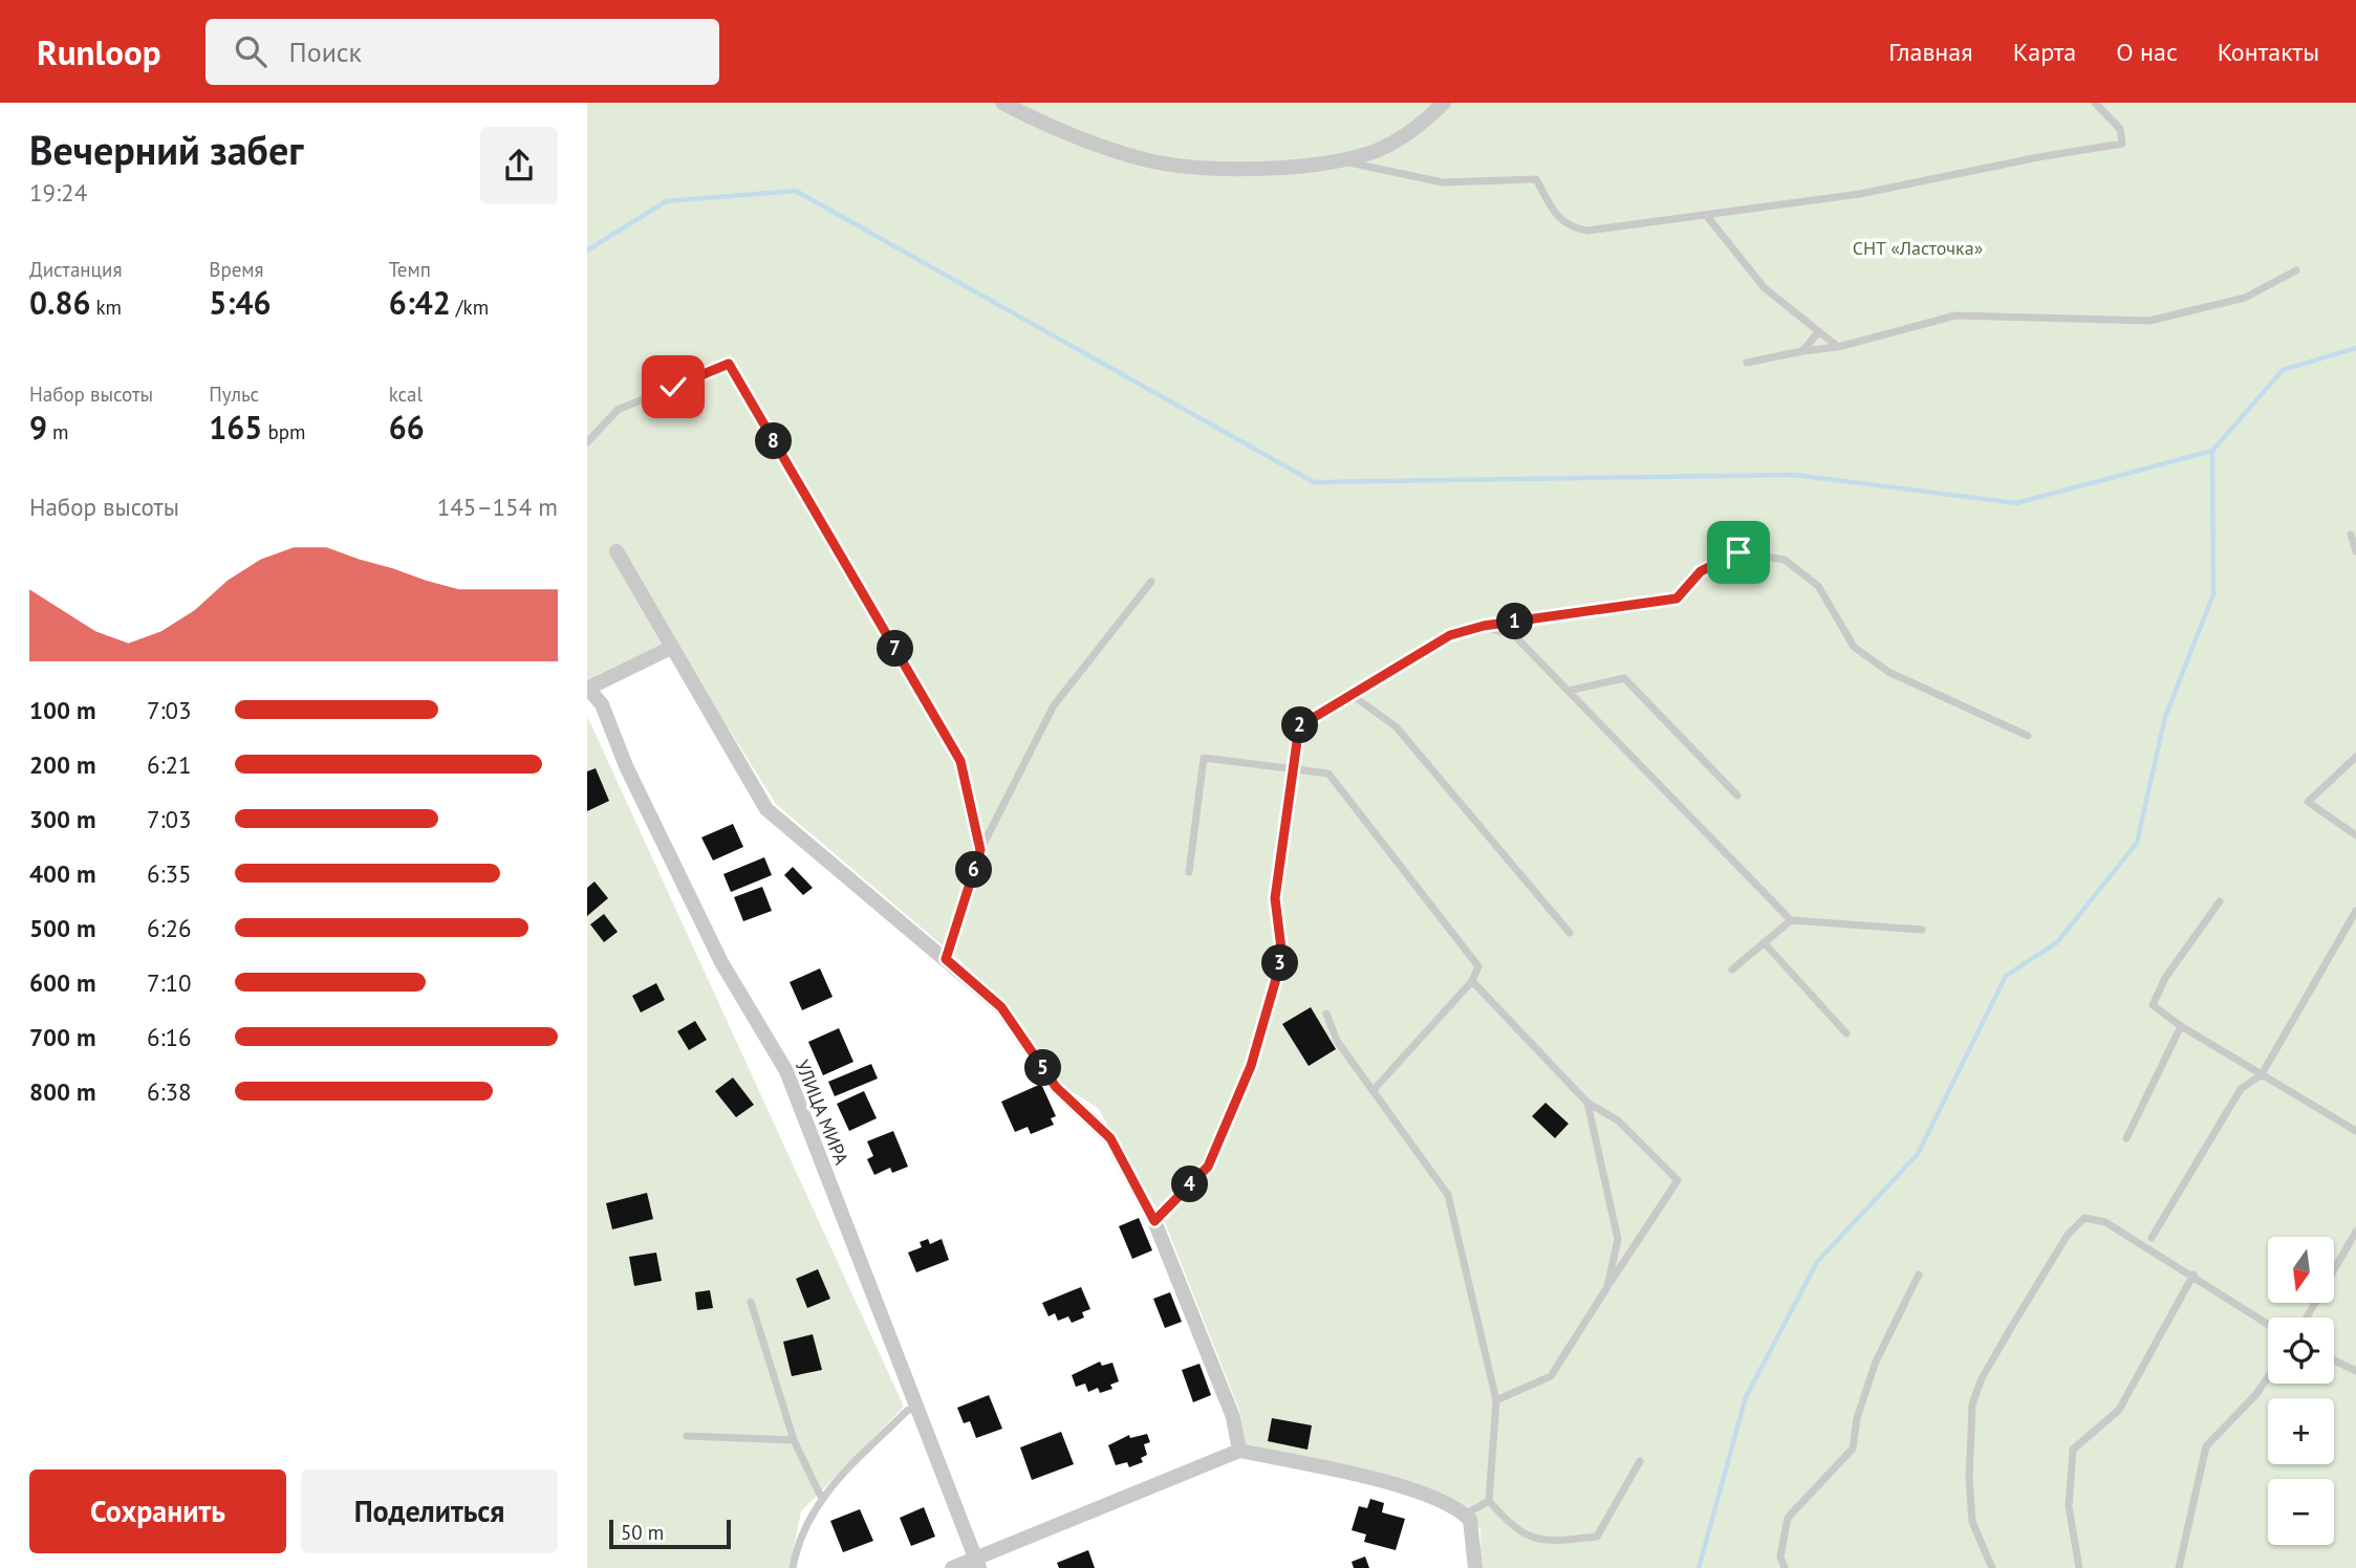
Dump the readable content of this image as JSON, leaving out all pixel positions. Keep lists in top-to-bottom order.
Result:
{
  "streets": {
    "street": ["УЛИЦА МИРА"]
  },
  "parks": ["СНТ «Ласточка»"],
  "scale_bar": "50 m",
  "north": "bottom",
  "page": {
    "header": "Runloop",
    "search": "Поиск",
    "nav": [
      "Главная",
      "Карта",
      "О нас",
      "Контакты"
    ],
    "heading": ["Вечерний забег", "19:24"],
    "stats": [
      ["Дистанция", "0.86 km"],
      ["Время", "5:46"],
      ["Темп", "6:42 /km"],
      ["Набор высоты", "9 m"],
      ["Пульс", "165 bpm"],
      ["kcal", "66"]
    ],
    "pins": [
      "8",
      "1",
      "7",
      "2",
      "6",
      "3",
      "5",
      "4"
    ],
    "chart": ["Набор высоты", "145–154 m"],
    "list": [
      {
        "name": "100 m",
        "note": "7:03"
      },
      {
        "name": "200 m",
        "note": "6:21"
      },
      {
        "name": "300 m",
        "note": "7:03"
      },
      {
        "name": "400 m",
        "note": "6:35"
      },
      {
        "name": "500 m",
        "note": "6:26"
      },
      {
        "name": "600 m",
        "note": "7:10"
      },
      {
        "name": "700 m",
        "note": "6:16"
      },
      {
        "name": "800 m",
        "note": "6:38"
      }
    ],
    "map_buttons": ["+", "−"],
    "buttons": ["Сохранить", "Поделиться"],
    "scale": "50 m"
  }
}
